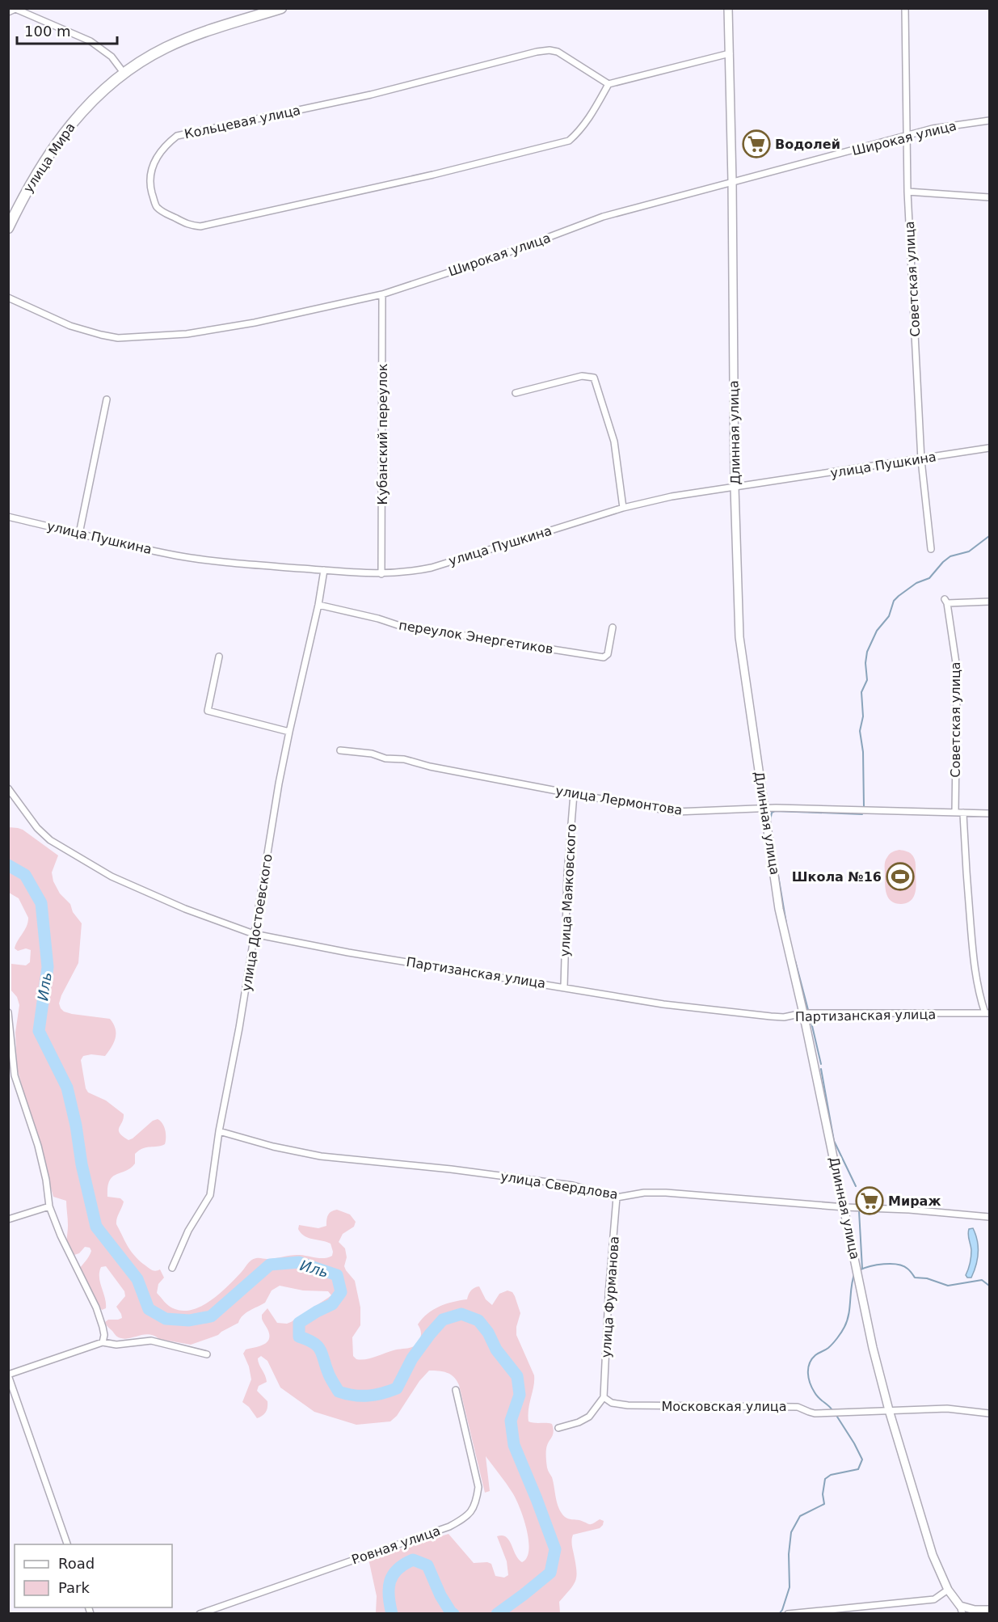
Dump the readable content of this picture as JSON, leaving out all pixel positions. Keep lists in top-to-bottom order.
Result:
{
  "streets": {
    "highway": ["улица Мира"],
    "main road": ["Длинная улица"],
    "street": [
      "Кольцевая улица",
      "Широкая улица",
      "Советская улица",
      "Кубанский переулок",
      "улица Пушкина",
      "переулок Энергетиков",
      "улица Лермонтова",
      "улица Маяковского",
      "улица Достоевского",
      "Партизанская улица",
      "улица Свердлова",
      "улица Фурманова",
      "Московская улица",
      "Ровная улица"
    ]
  },
  "crossings": [
    ["Широкая улица", "Советская улица"],
    ["Широкая улица", "Длинная улица"],
    ["Широкая улица", "Кубанский переулок"],
    ["Советская улица", "улица Пушкина"],
    ["Советская улица", "улица Лермонтова"],
    ["Длинная улица", "улица Пушкина"],
    ["Длинная улица", "улица Лермонтова"],
    ["Длинная улица", "Партизанская улица"],
    ["Длинная улица", "улица Свердлова"],
    ["Длинная улица", "Московская улица"],
    ["Кубанский переулок", "улица Пушкина"],
    ["улица Пушкина", "улица Достоевского"],
    ["переулок Энергетиков", "улица Достоевского"],
    ["улица Лермонтова", "улица Маяковского"],
    ["улица Маяковского", "Партизанская улица"],
    ["улица Достоевского", "Партизанская улица"],
    ["улица Достоевского", "улица Свердлова"],
    ["улица Свердлова", "улица Фурманова"],
    ["улица Фурманова", "Московская улица"]
  ],
  "water": ["Иль"],
  "places": {
    "supermarket": ["Водолей", "Мираж"],
    "sports": ["Школа №16"]
  },
  "legend": ["Road", "Park"],
  "scale_bar": "100 m"
}
